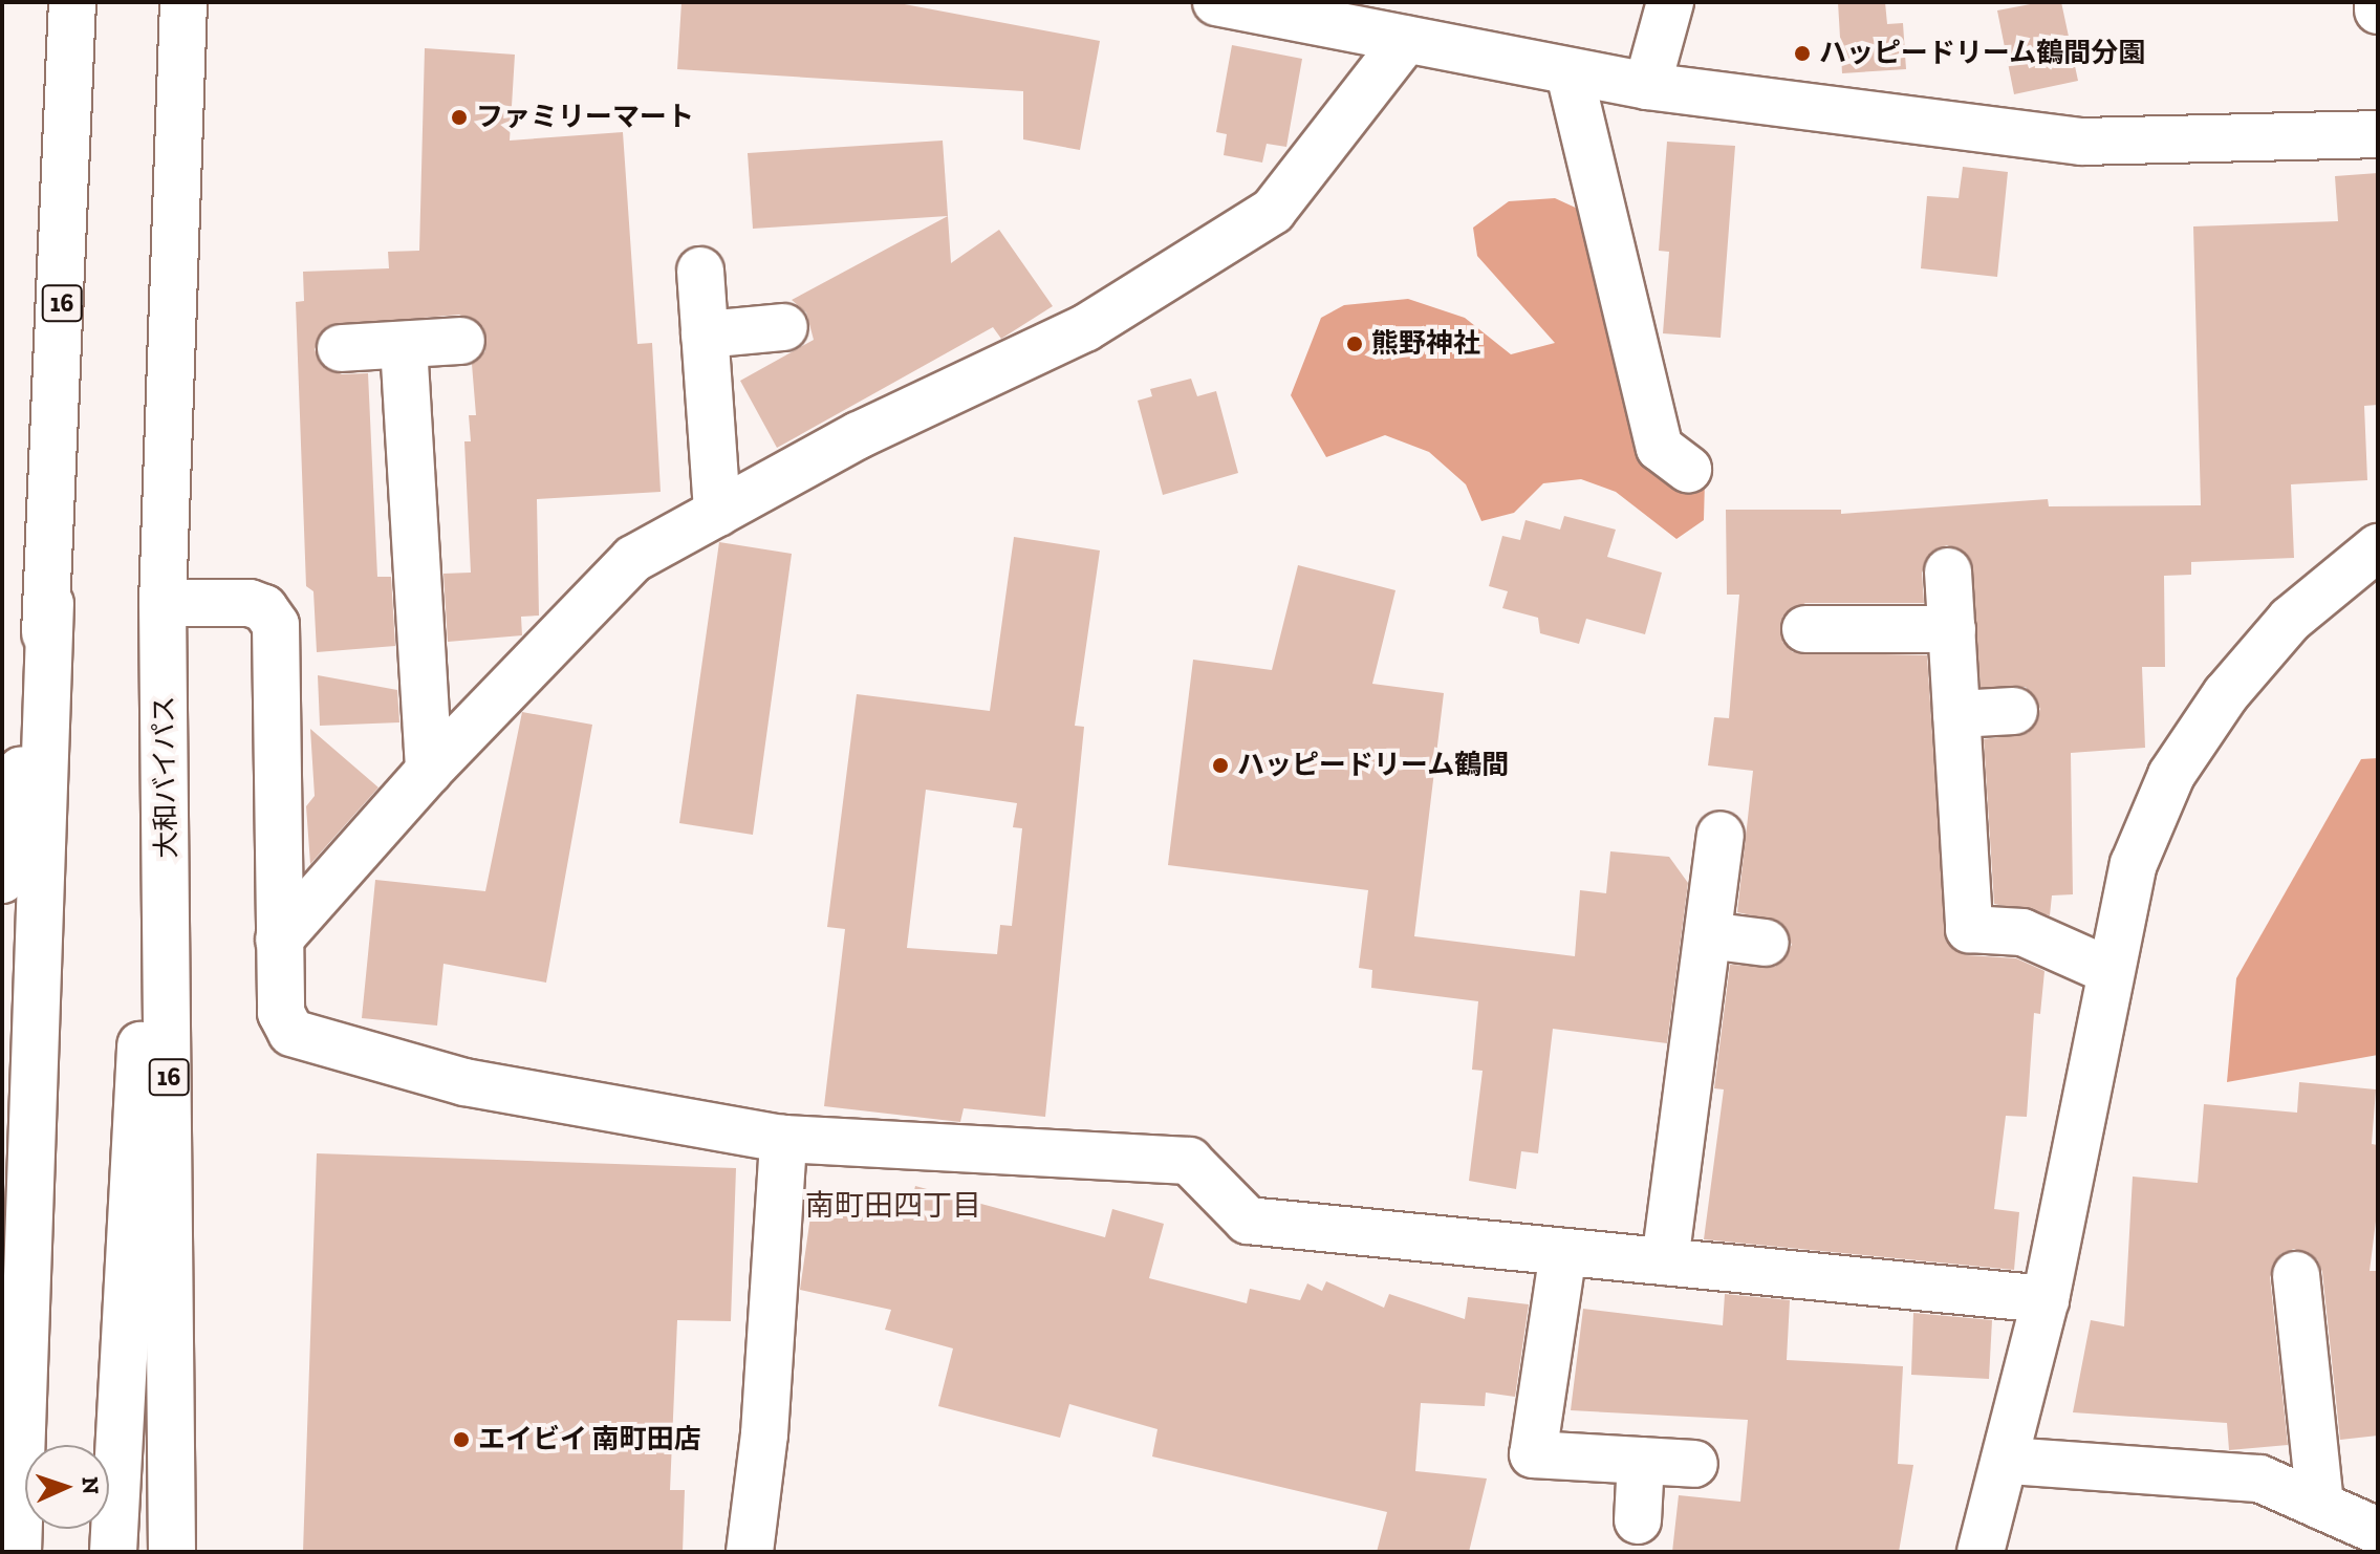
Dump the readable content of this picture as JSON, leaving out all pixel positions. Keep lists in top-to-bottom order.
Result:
{
  "streets": {
    "main road": ["16", "大和バイパス"]
  },
  "districts": ["南町田四丁目"],
  "places": [
    "ハッピードリーム鶴間分園",
    "ファミリーマート",
    "熊野神社",
    "ハッピードリーム鶴間",
    "エイビイ 南町田店"
  ],
  "north": "right"
}
